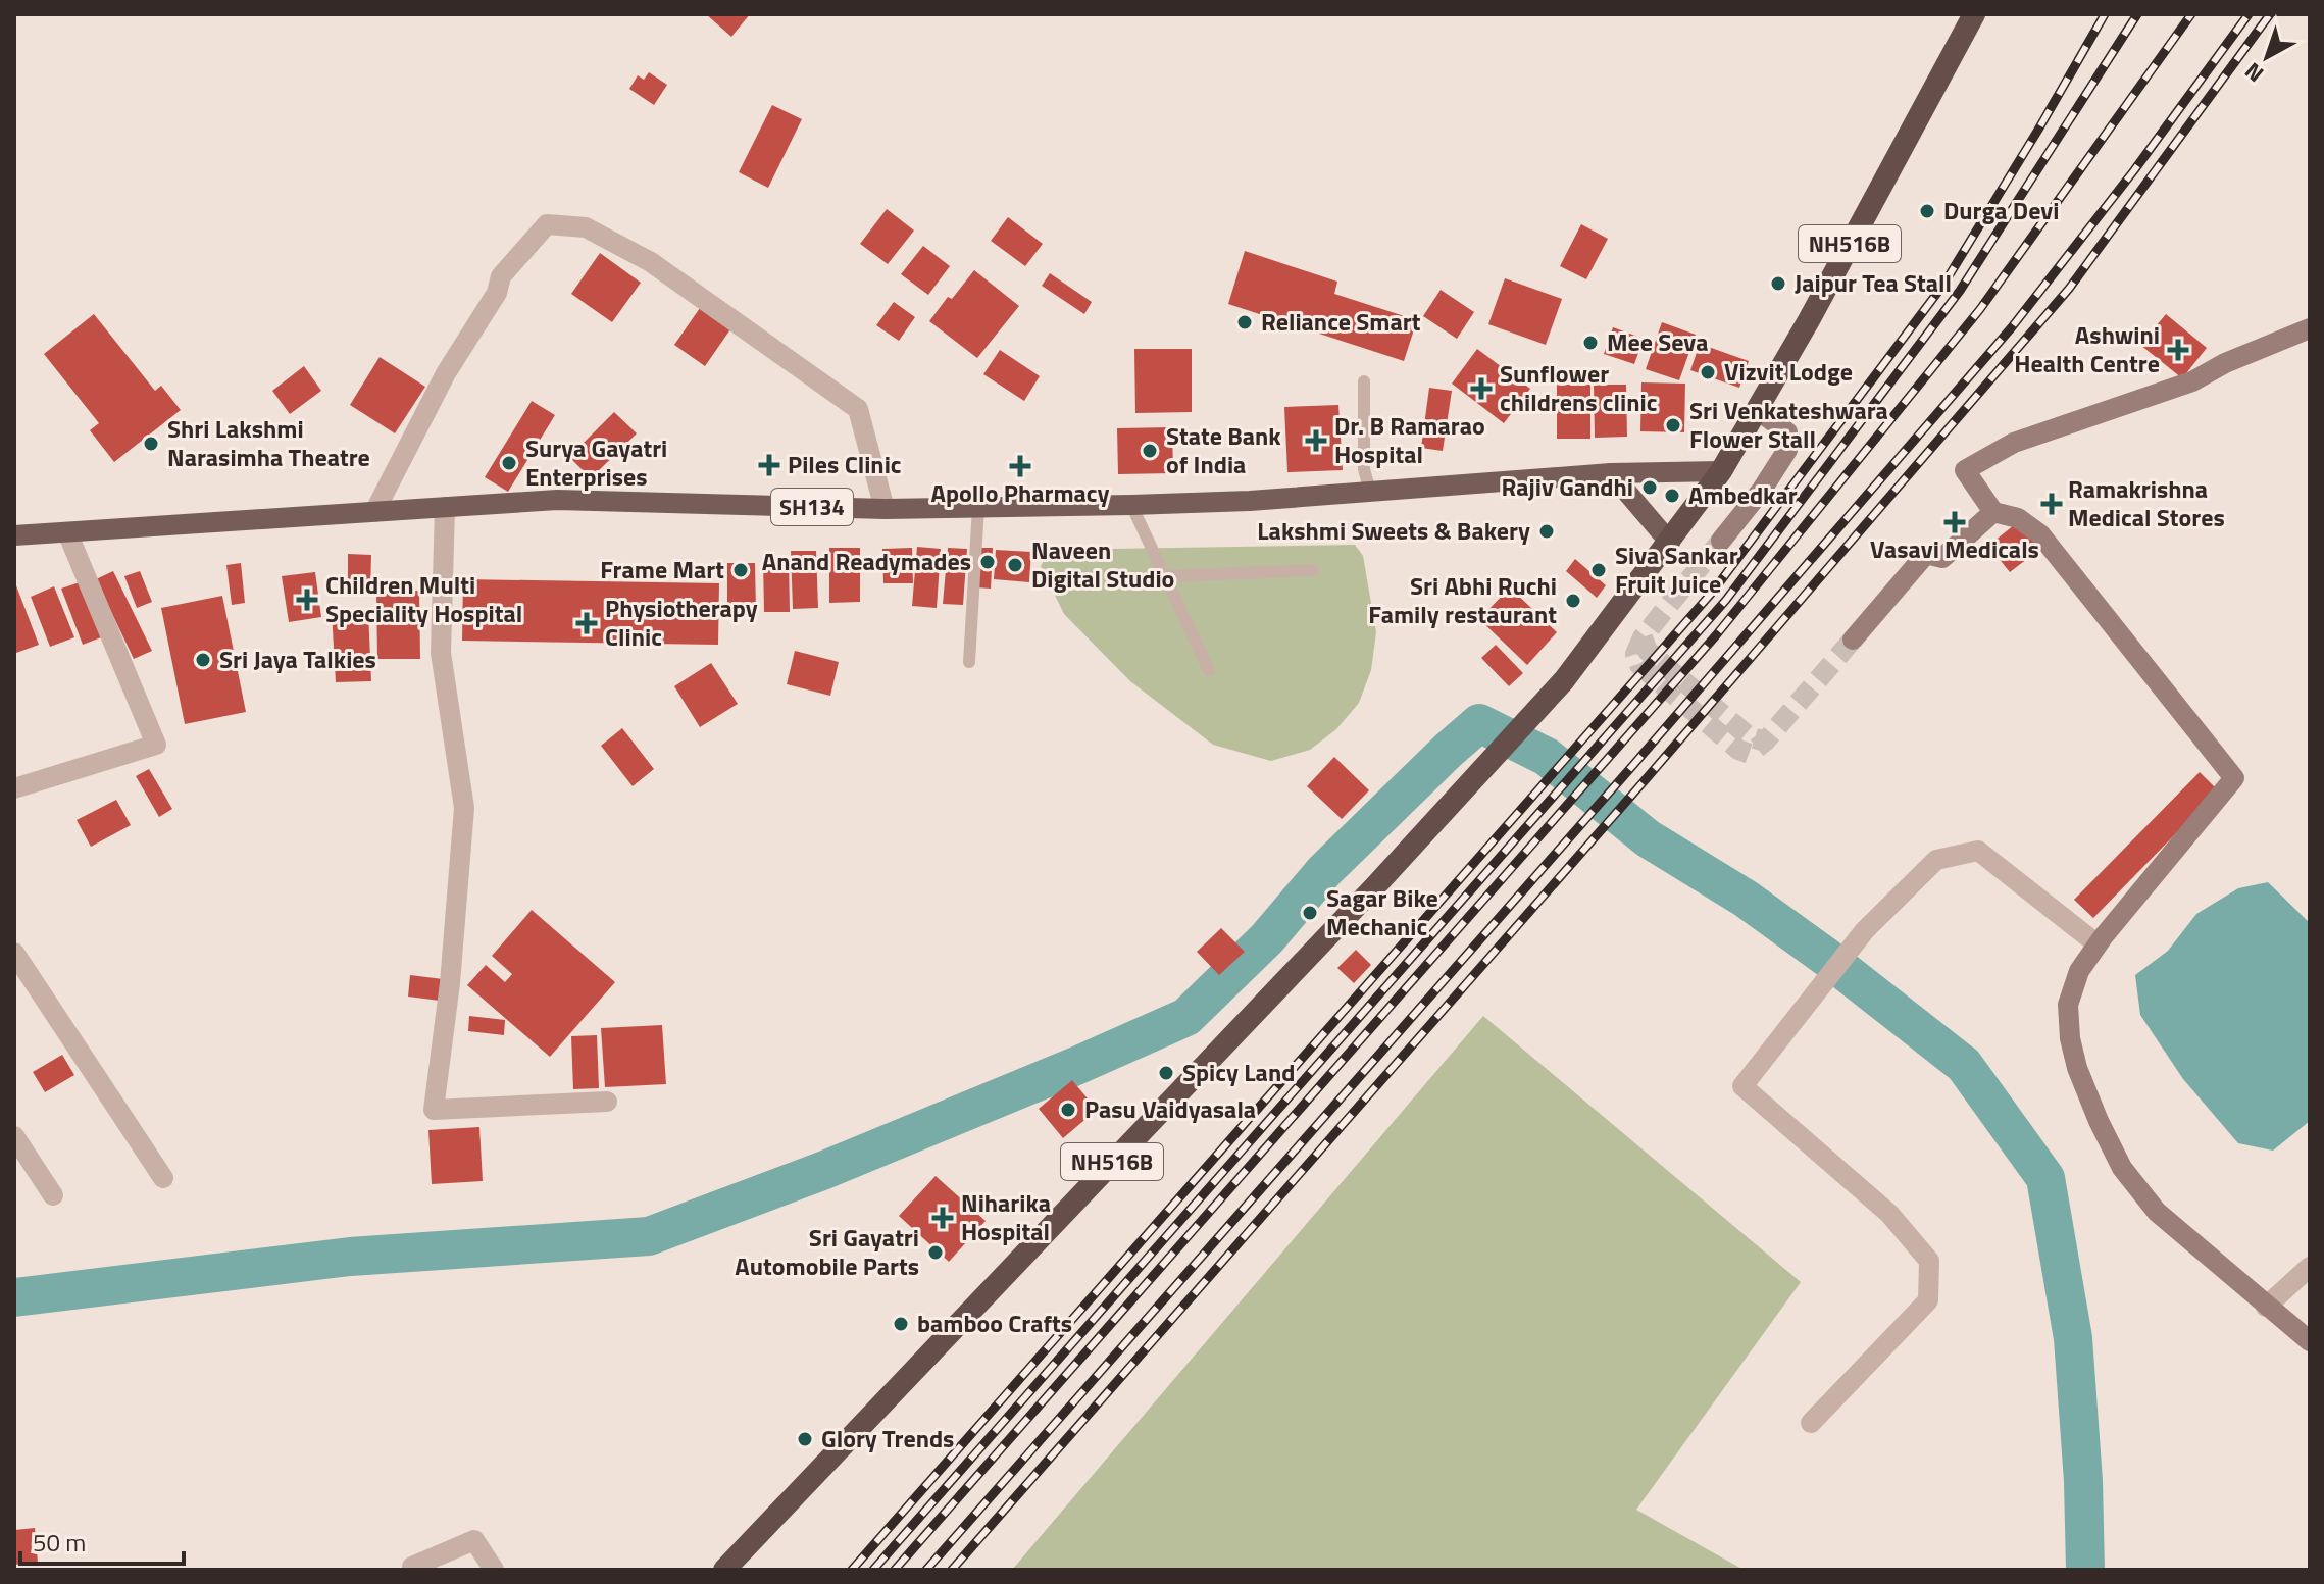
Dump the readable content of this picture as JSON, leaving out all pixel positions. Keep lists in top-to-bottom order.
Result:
{
  "streets": {
    "highway": ["NH516B"],
    "main road": ["SH134"]
  },
  "crossings": [
    ["NH516B", "SH134"]
  ],
  "places": {
    "other": [
      "Durga Devi",
      "Jaipur Tea Stall",
      "Reliance Smart",
      "Mee Seva",
      "Vizvit Lodge",
      "Sri Venkateshwara Flower Stall",
      "Shri Lakshmi Narasimha Theatre",
      "State Bank of India",
      "Surya Gayatri Enterprises",
      "Rajiv Gandhi",
      "Ambedkar",
      "Lakshmi Sweets & Bakery",
      "Anand Readymades",
      "Naveen Digital Studio",
      "Frame Mart",
      "Siva Sankar Fruit Juice",
      "Sri Abhi Ruchi Family restaurant",
      "Sri Jaya Talkies",
      "Sagar Bike Mechanic",
      "Spicy Land",
      "Pasu Vaidyasala",
      "Sri Gayatri Automobile Parts",
      "bamboo Crafts",
      "Glory Trends"
    ],
    "health": [
      "Ashwini Health Centre",
      "Sunflower childrens clinic",
      "Dr. B Ramarao Hospital",
      "Piles Clinic",
      "Apollo Pharmacy",
      "Ramakrishna Medical Stores",
      "Vasavi Medicals",
      "Children Multi Speciality Hospital",
      "Physiotherapy Clinic",
      "Niharika Hospital"
    ]
  },
  "scale_bar": "50 m",
  "north": "bottom left"
}
